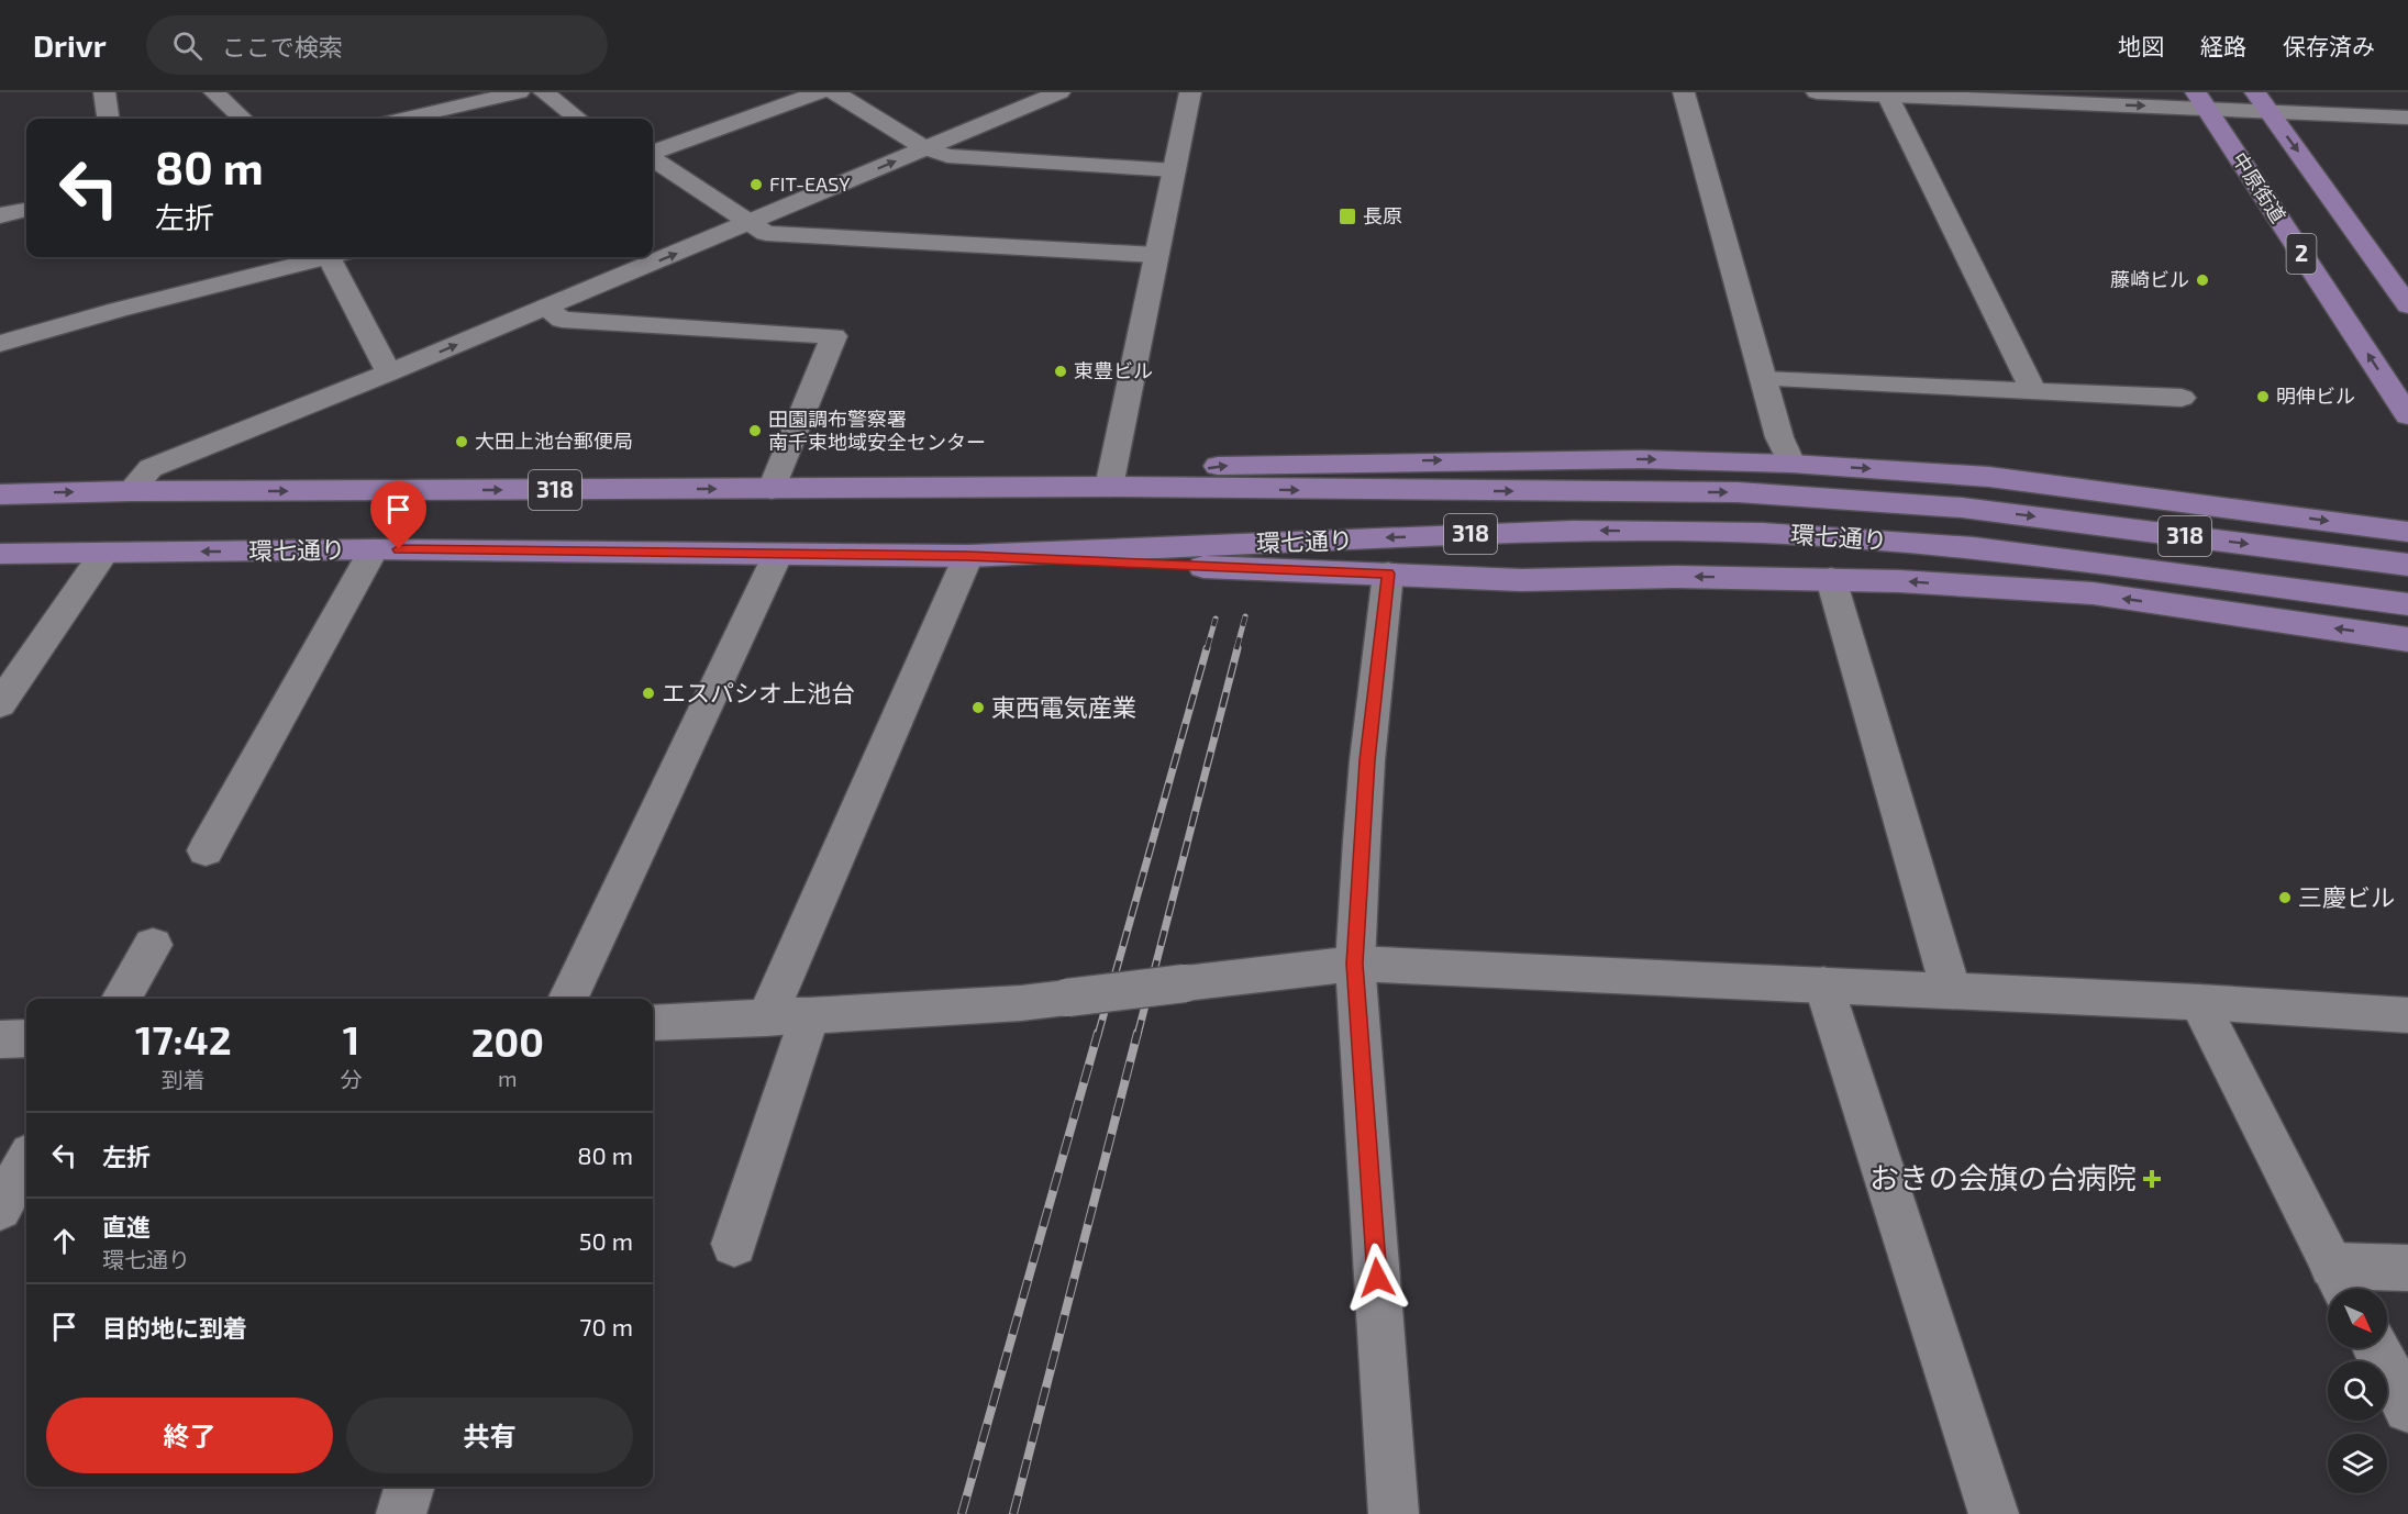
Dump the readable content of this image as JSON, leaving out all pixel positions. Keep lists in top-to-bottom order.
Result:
{
  "streets": {
    "main road": [
      "中原街道",
      "2",
      "318",
      "環七通り"
    ]
  },
  "places": {
    "other": [
      "FIT-EASY",
      "藤崎ビル",
      "東豊ビル",
      "明伸ビル",
      "田園調布警察署 南千束地域安全センター",
      "大田上池台郵便局",
      "エスパシオ上池台",
      "東西電気産業",
      "三慶ビル"
    ],
    "transit": ["長原"],
    "health": ["おきの会旗の台病院"]
  },
  "north": "bottom right",
  "page": {
    "header": "Drivr",
    "search": "ここで検索",
    "nav": ["地図", "経路", "保存済み"],
    "turn": ["80 m", "左折"],
    "eta": [
      "17:42",
      "到着",
      "1",
      "分",
      "200",
      "m"
    ],
    "list": [
      {
        "name": "左折",
        "value": "80 m"
      },
      {
        "name": "直進",
        "note": "環七通り",
        "value": "50 m"
      },
      {
        "name": "目的地に到着",
        "value": "70 m"
      }
    ],
    "buttons": ["終了", "共有"]
  }
}
